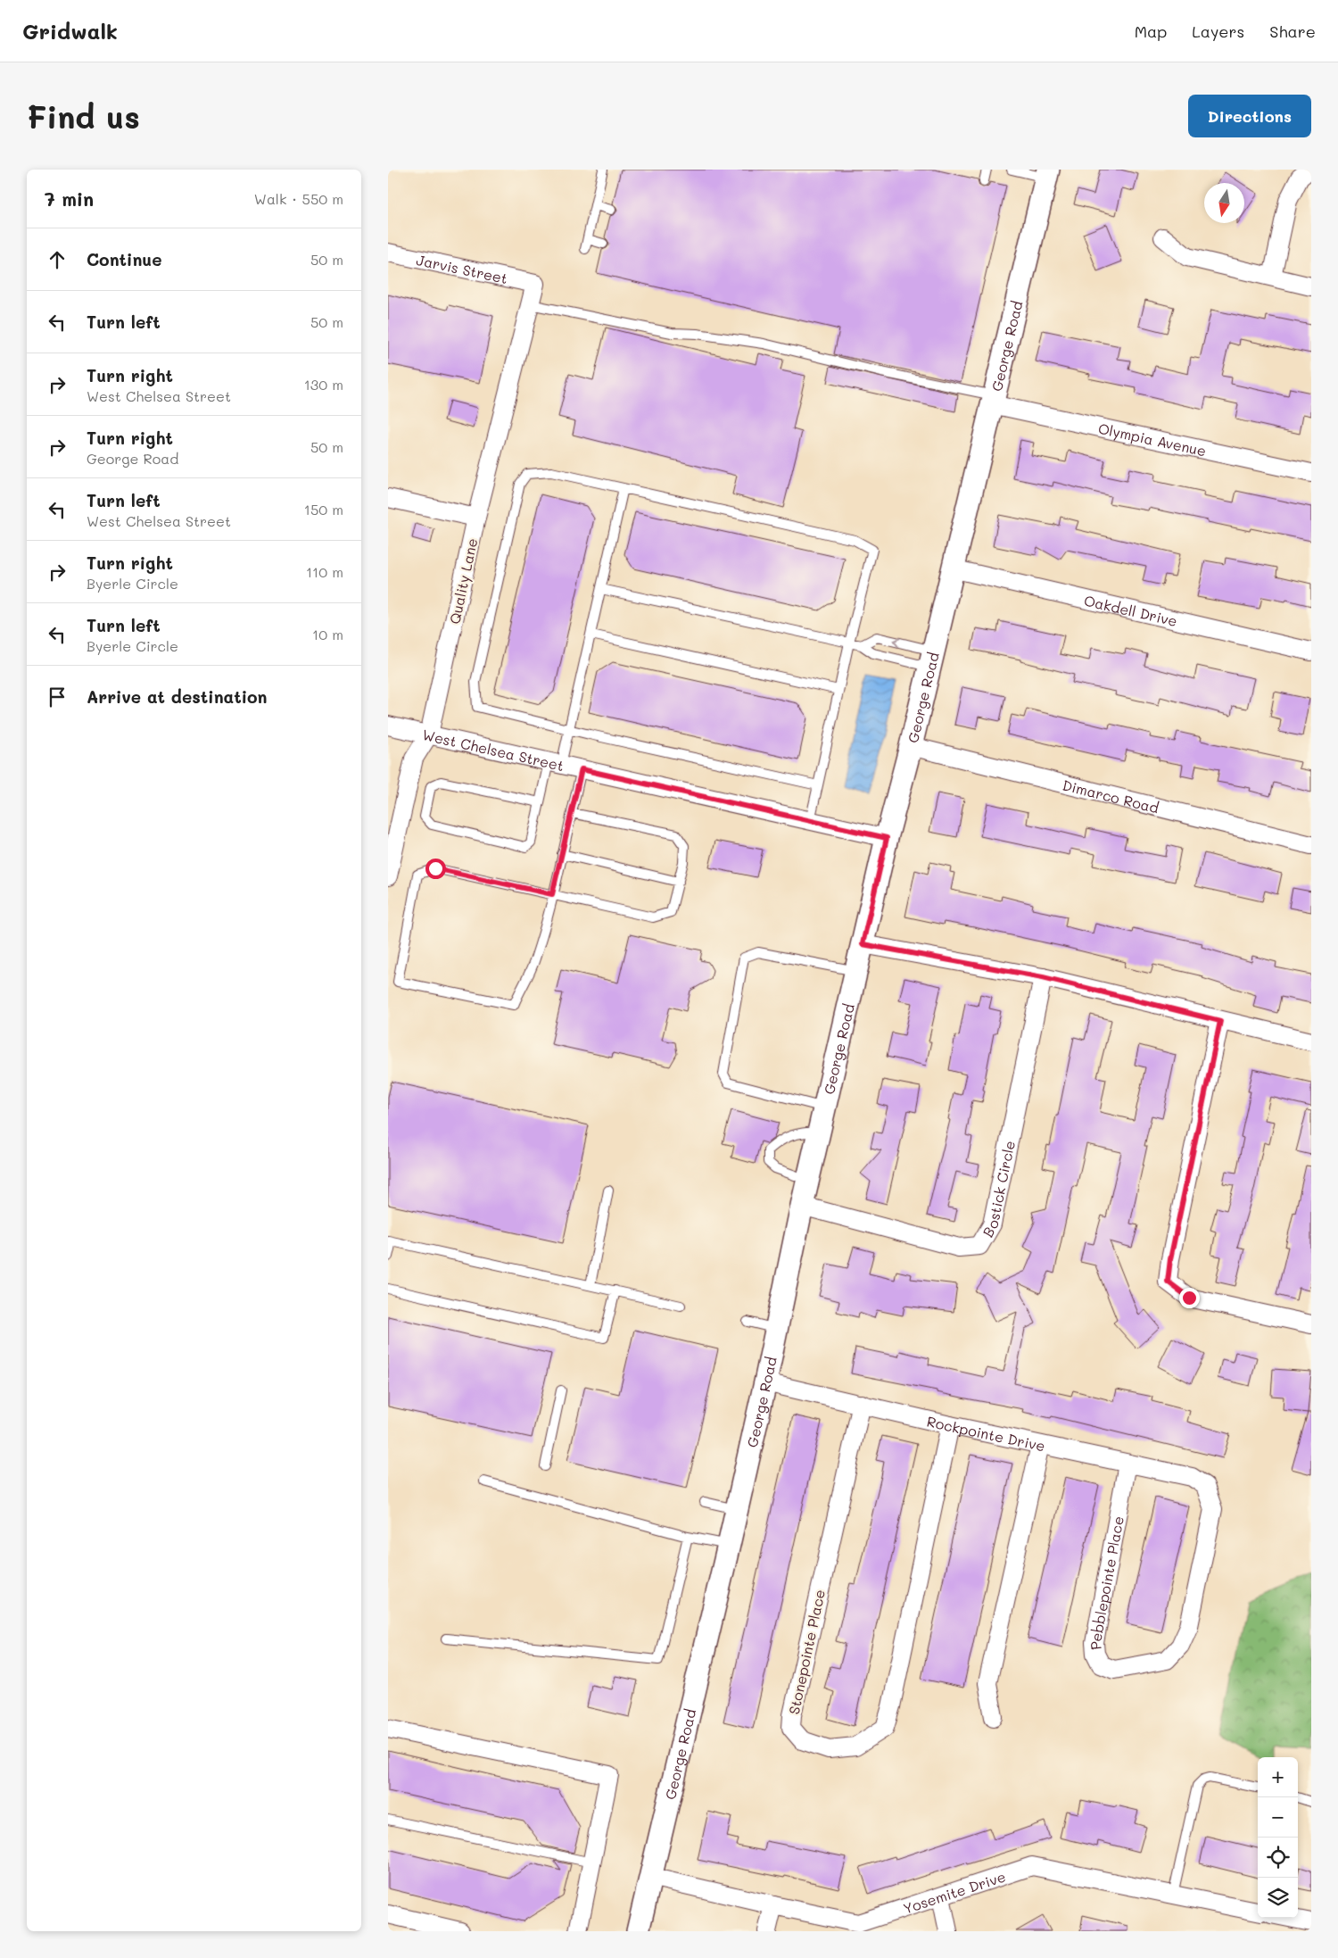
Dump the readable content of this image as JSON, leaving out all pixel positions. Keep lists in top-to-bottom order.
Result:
{
  "streets": {
    "street": [
      "Jarvis Street",
      "George Road",
      "Olympia Avenue",
      "Quality Lane",
      "Oakdell Drive",
      "West Chelsea Street",
      "Dimarco Road",
      "Bostick Circle",
      "Rockpointe Drive",
      "Pebblepointe Place",
      "Stonepointe Place",
      "Yosemite Drive"
    ]
  },
  "crossings": [
    ["Jarvis Street", "Quality Lane"],
    ["George Road", "Olympia Avenue"],
    ["George Road", "Oakdell Drive"],
    ["George Road", "West Chelsea Street"],
    ["George Road", "Dimarco Road"],
    ["George Road", "Bostick Circle"],
    ["George Road", "Rockpointe Drive"],
    ["George Road", "Yosemite Drive"],
    ["Quality Lane", "West Chelsea Street"],
    ["Rockpointe Drive", "Pebblepointe Place"],
    ["Rockpointe Drive", "Stonepointe Place"]
  ],
  "north": "bottom",
  "page": {
    "header": "Gridwalk",
    "nav": ["Map", "Layers", "Share"],
    "buttons": "Directions",
    "title": "Find us",
    "heading": ["7 min", "Walk · 550 m"],
    "list": [
      ["Continue", "50 m"],
      ["Turn left", "50 m"],
      ["Turn right", "West Chelsea Street", "130 m"],
      ["Turn right", "George Road", "50 m"],
      ["Turn left", "West Chelsea Street", "150 m"],
      ["Turn right", "Byerle Circle", "110 m"],
      ["Turn left", "Byerle Circle", "10 m"],
      "Arrive at destination"
    ],
    "map_buttons": ["+", "−"]
  }
}
